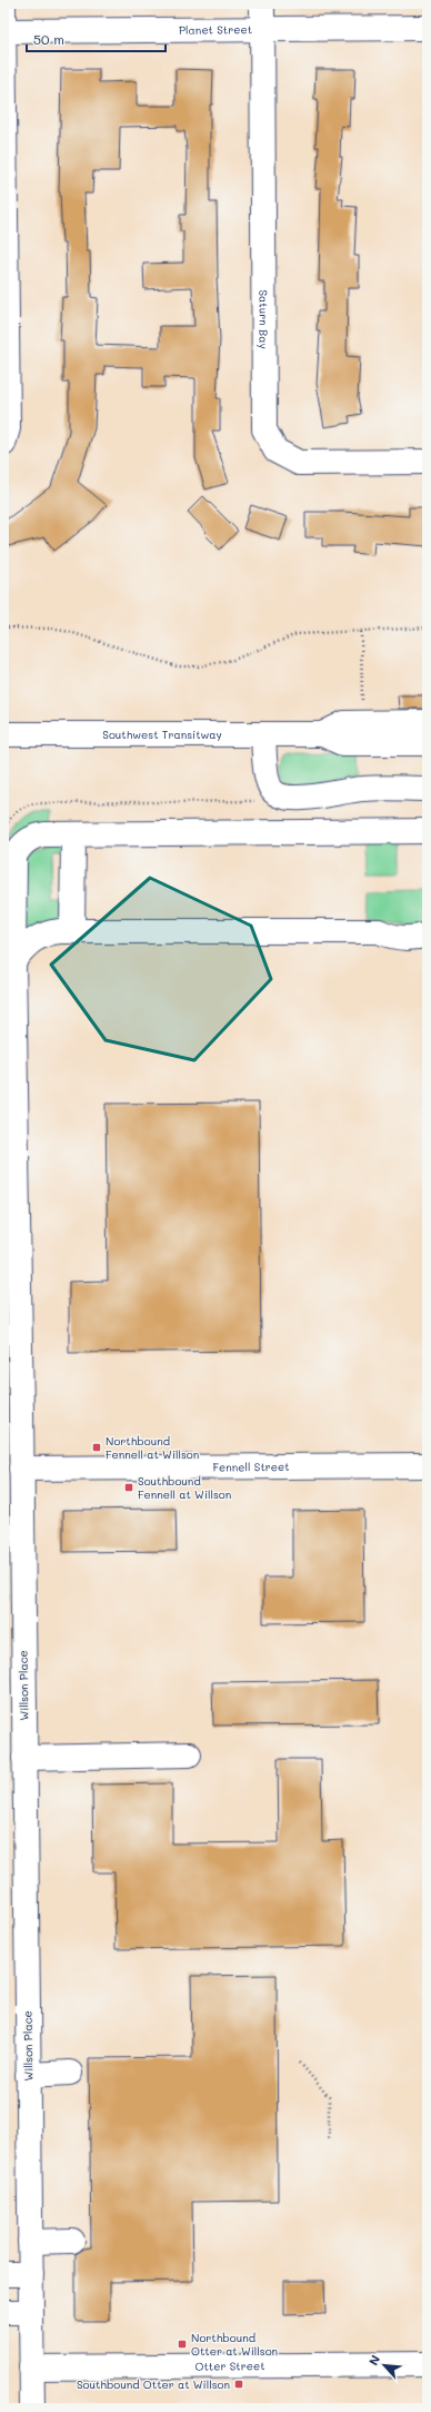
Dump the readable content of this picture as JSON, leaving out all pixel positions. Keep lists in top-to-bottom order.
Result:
{
  "streets": {
    "street": [
      "Planet Street",
      "Saturn Bay",
      "Southwest Transitway",
      "Fennell Street",
      "Willson Place",
      "Otter Street"
    ]
  },
  "crossings": [
    ["Planet Street", "Saturn Bay"],
    ["Fennell Street", "Willson Place"],
    ["Willson Place", "Otter Street"]
  ],
  "places": {
    "transit": [
      "Northbound Fennell at Willson",
      "Southbound Fennell at Willson",
      "Northbound Otter at Willson",
      "Southbound Otter at Willson"
    ]
  },
  "scale_bar": "50 m",
  "north": "top left"
}
